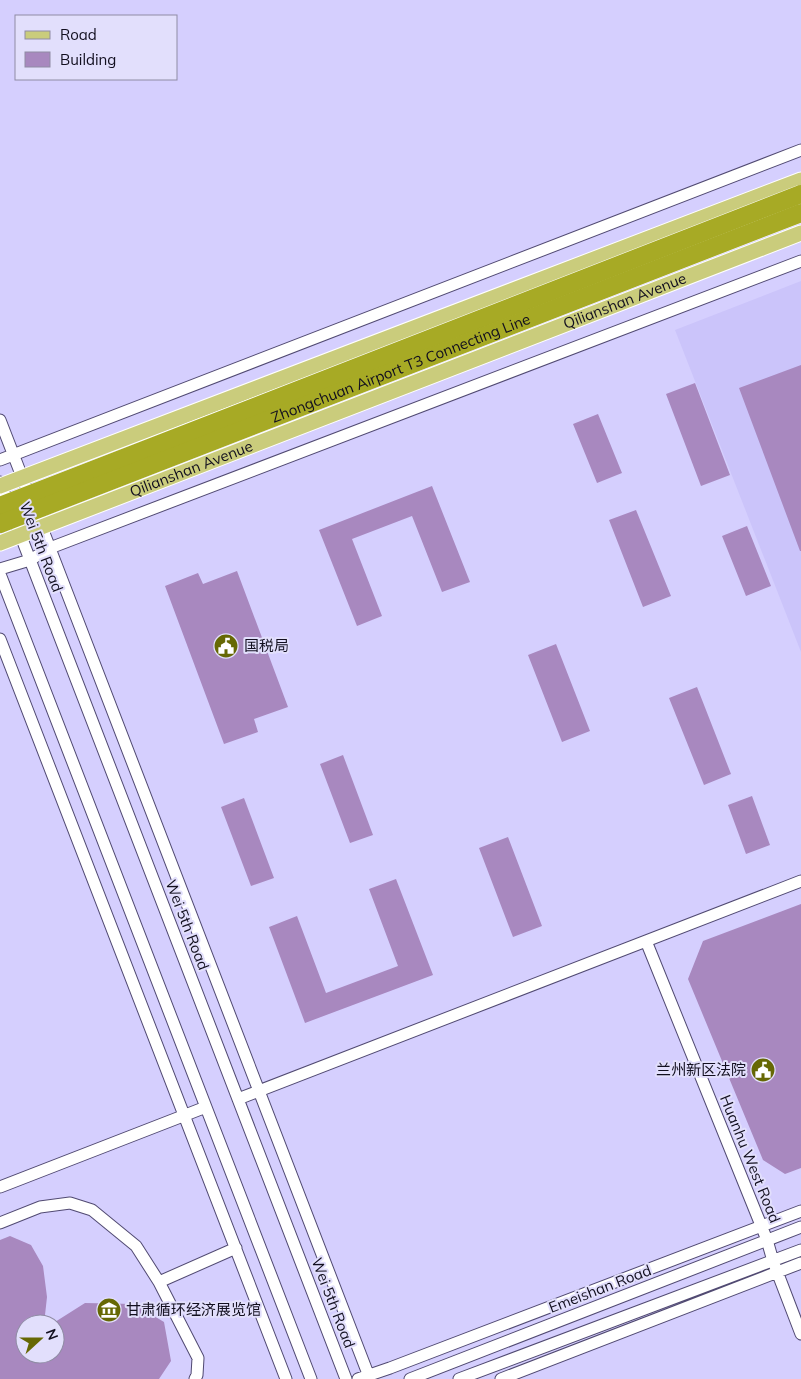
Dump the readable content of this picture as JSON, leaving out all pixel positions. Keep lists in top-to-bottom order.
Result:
{
  "streets": {
    "highway": ["Zhongchuan Airport T3 Connecting Line"],
    "main road": ["Qilianshan Avenue"],
    "street": ["Wei 5th Road", "Huanhu West Road", "Emeishan Road"]
  },
  "crossings": [
    ["Qilianshan Avenue", "Wei 5th Road"],
    ["Huanhu West Road", "Emeishan Road"]
  ],
  "places": {
    "public building": ["国税局", "兰州新区法院"],
    "museum": ["甘肃循环经济展览馆"]
  },
  "legend": ["Road", "Building"],
  "north": "right"
}
